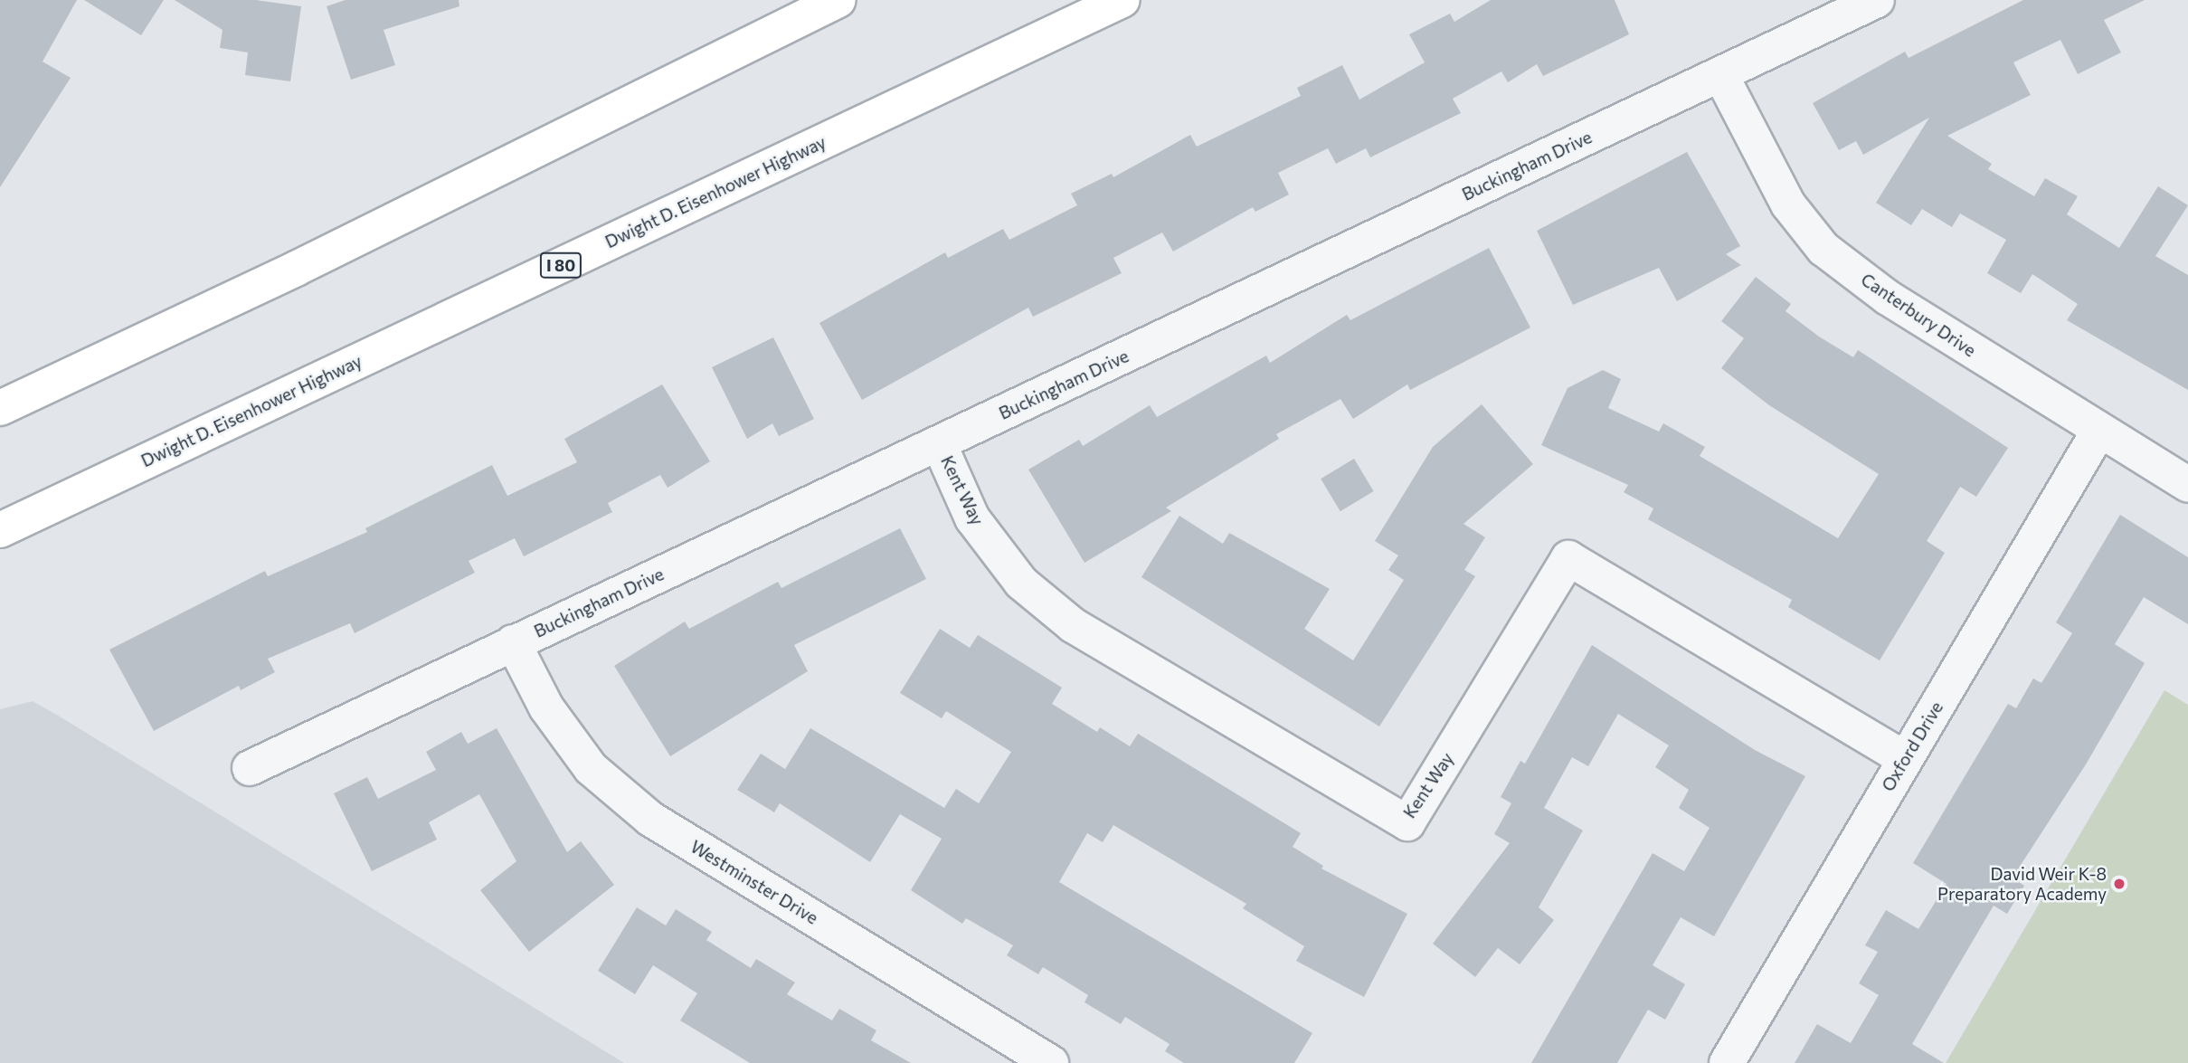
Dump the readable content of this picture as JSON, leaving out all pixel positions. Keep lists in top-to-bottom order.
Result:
{
  "streets": {
    "highway": ["Dwight D. Eisenhower Highway", "I 80"],
    "street": [
      "Buckingham Drive",
      "Canterbury Drive",
      "Kent Way",
      "Oxford Drive",
      "Westminster Drive"
    ]
  },
  "crossings": [
    ["Buckingham Drive", "Canterbury Drive"],
    ["Buckingham Drive", "Kent Way"],
    ["Buckingham Drive", "Westminster Drive"],
    ["Canterbury Drive", "Oxford Drive"],
    ["Kent Way", "Oxford Drive"]
  ],
  "places": ["David Weir K-8 Preparatory Academy"]
}
